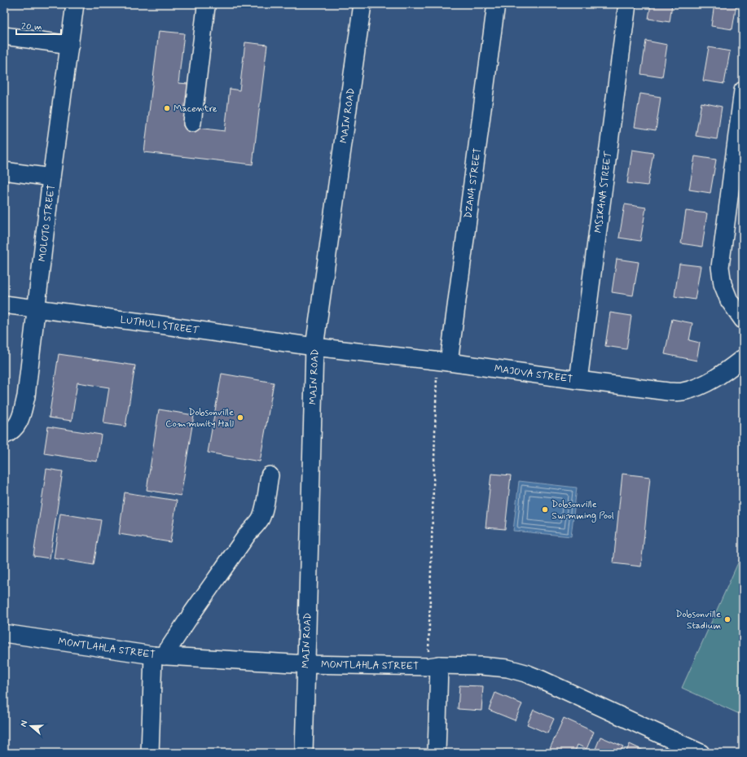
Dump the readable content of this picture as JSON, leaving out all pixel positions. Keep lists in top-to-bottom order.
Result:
{
  "streets": {
    "street": [
      "MAIN ROAD",
      "DZANA STREET",
      "MSIKANA STREET",
      "MOLOTO STREET",
      "LUTHULI STREET",
      "MAJOVA STREET",
      "MONTLAHLA STREET"
    ]
  },
  "crossings": [
    ["MAIN ROAD", "LUTHULI STREET"],
    ["MAIN ROAD", "MAJOVA STREET"],
    ["MAIN ROAD", "MONTLAHLA STREET"],
    ["DZANA STREET", "MAJOVA STREET"],
    ["MSIKANA STREET", "MAJOVA STREET"],
    ["MOLOTO STREET", "LUTHULI STREET"],
    ["LUTHULI STREET", "MAJOVA STREET"]
  ],
  "places": [
    "Macentre",
    "Dobsonville Community Hall",
    "Dobsonville Swimming Pool",
    "Dobsonville Stadium"
  ],
  "scale_bar": "20 m",
  "north": "left"
}
